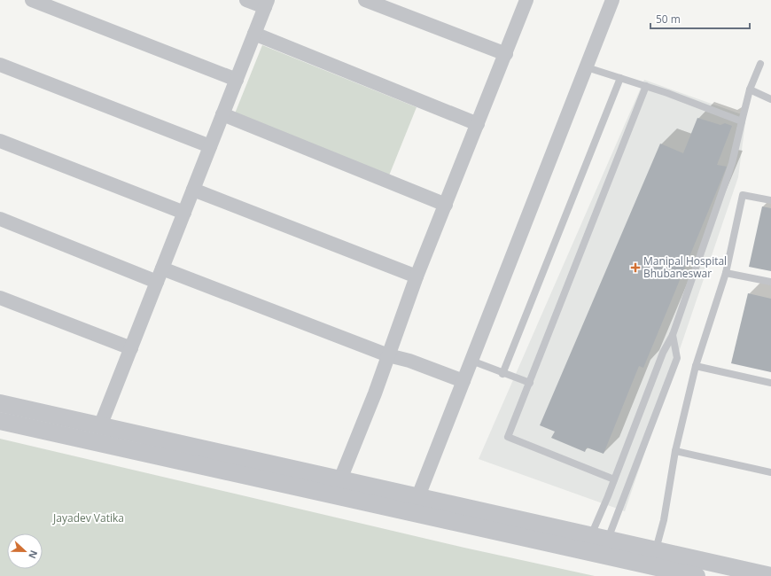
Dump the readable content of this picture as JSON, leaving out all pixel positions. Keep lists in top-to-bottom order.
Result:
{
  "parks": ["Jayadev Vatika"],
  "places": {
    "health": ["Manipal Hospital Bhubaneswar"]
  },
  "scale_bar": "50 m",
  "north": "right"
}
